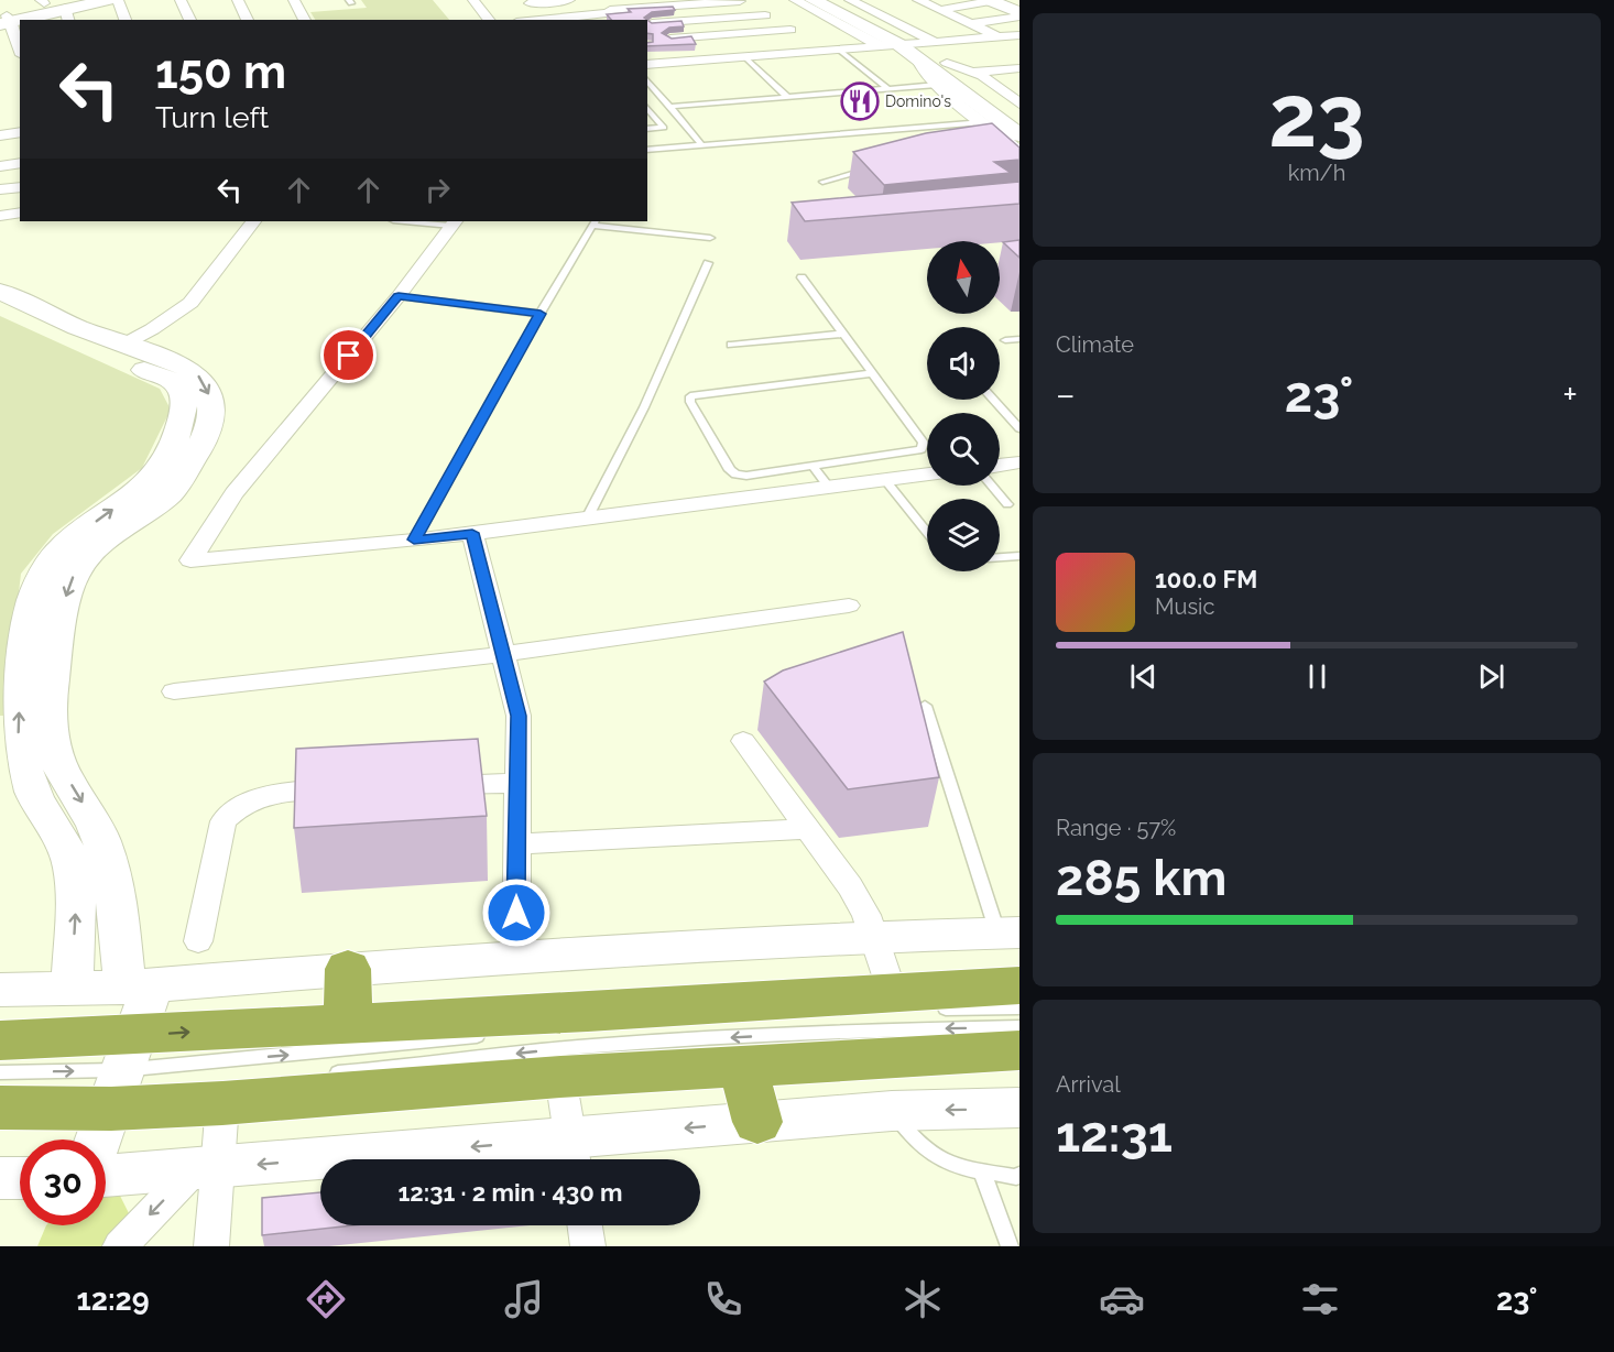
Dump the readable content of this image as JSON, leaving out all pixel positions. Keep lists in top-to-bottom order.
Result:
{
  "places": {
    "restaurant": ["Domino's"]
  },
  "north": "top",
  "page": {
    "tile": [
      ["23", "km/h"],
      "Climate",
      ["Range · 57%", "285 km"],
      ["Arrival", "12:31"]
    ],
    "turn": ["150 m", "Turn left"],
    "heat": ["−", "23°", "+"],
    "song": ["100.0 FM", "Music"],
    "limit": "30",
    "trip": "12:31 · 2 min · 430 m",
    "tabs": ["12:29", "23°"]
  }
}
